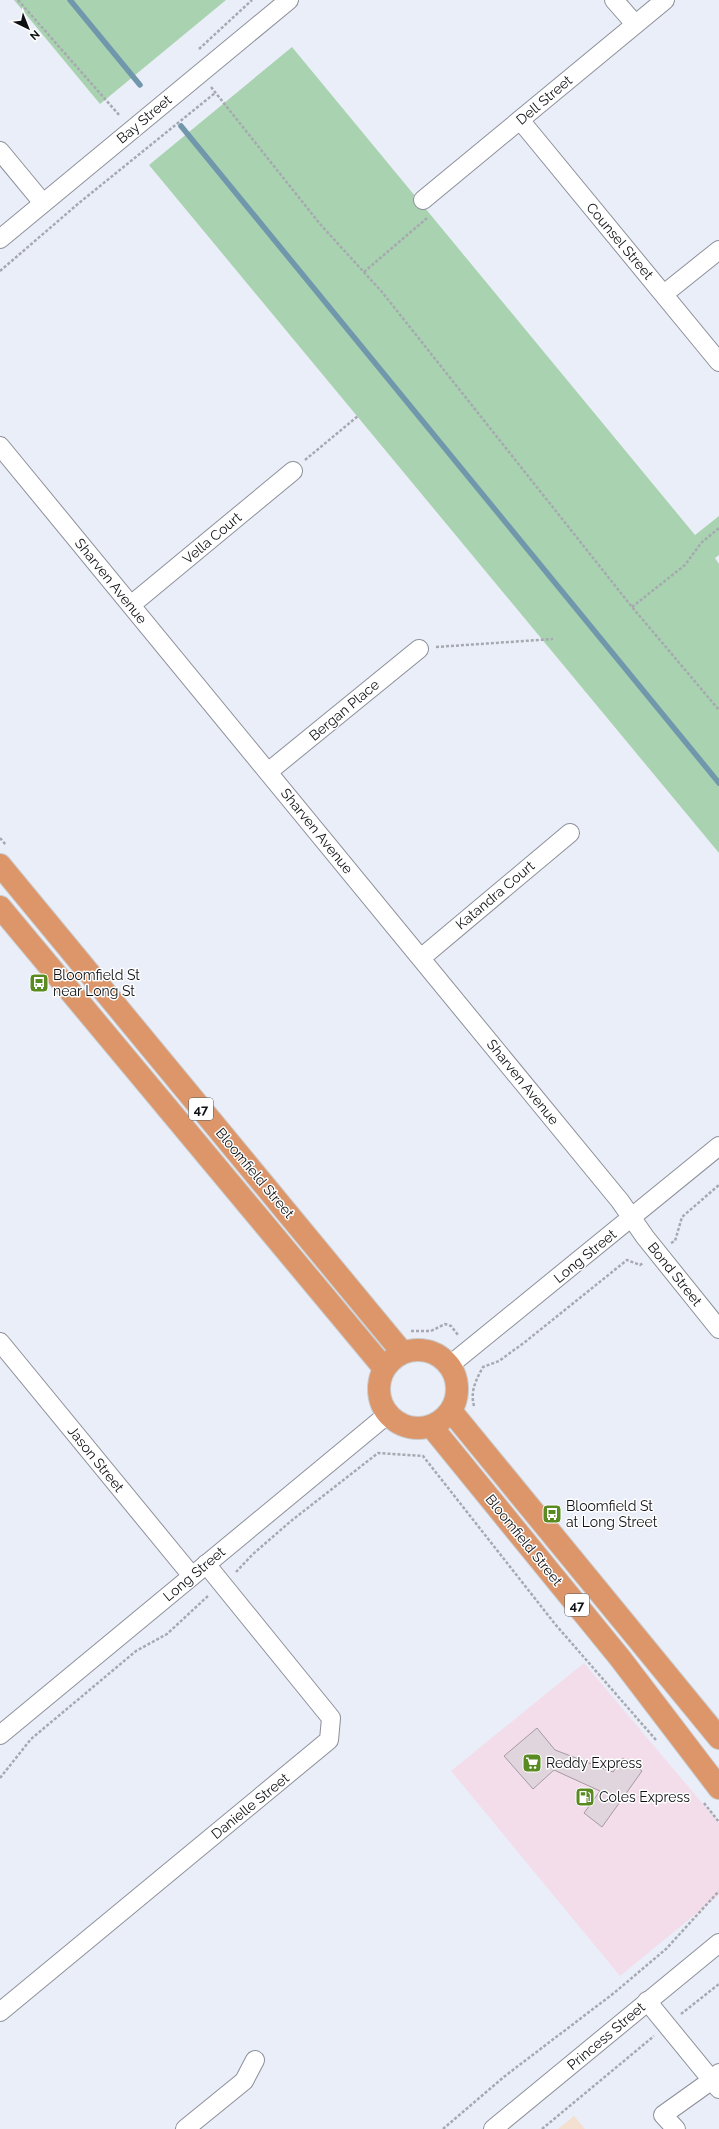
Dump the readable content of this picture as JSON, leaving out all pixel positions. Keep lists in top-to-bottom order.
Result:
{
  "streets": {
    "highway": ["47", "Bloomfield Street"],
    "street": [
      "Dell Street",
      "Bay Street",
      "Counsel Street",
      "Vella Court",
      "Sharven Avenue",
      "Bergan Place",
      "Katandra Court",
      "Long Street",
      "Bond Street",
      "Jason Street",
      "Danielle Street",
      "Princess Street"
    ]
  },
  "crossings": [
    ["Dell Street", "Counsel Street"],
    ["Vella Court", "Sharven Avenue"],
    ["Sharven Avenue", "Bergan Place"],
    ["Sharven Avenue", "Katandra Court"],
    ["Sharven Avenue", "Long Street"],
    ["Sharven Avenue", "Bond Street"],
    ["Bloomfield Street", "Long Street"],
    ["Long Street", "Bond Street"],
    ["Long Street", "Jason Street"],
    ["Long Street", "Danielle Street"]
  ],
  "places": {
    "bus stop": ["Bloomfield St near Long St", "Bloomfield St at Long Street"],
    "supermarket": ["Reddy Express"],
    "fuel station": ["Coles Express"]
  },
  "north": "bottom right"
}
